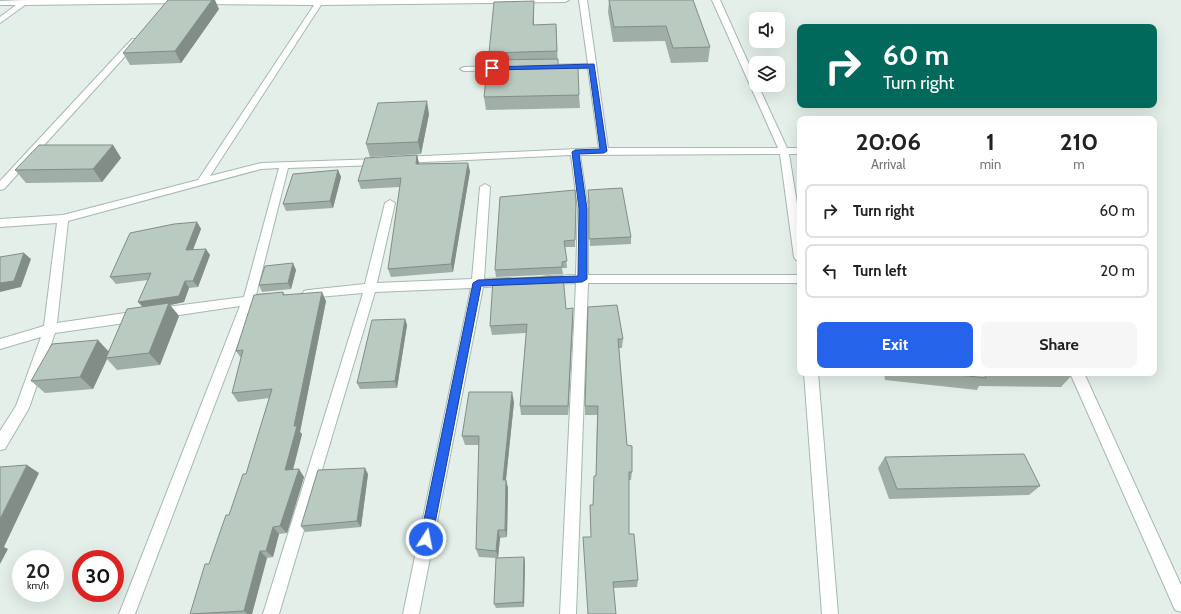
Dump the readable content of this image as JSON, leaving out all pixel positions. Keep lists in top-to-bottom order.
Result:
{
  "page": {
    "turn": ["60 m", "Turn right"],
    "eta": [
      "20:06",
      "Arrival",
      "1",
      "min",
      "210",
      "m"
    ],
    "list": [
      {
        "name": "Turn right",
        "value": "60 m"
      },
      {
        "name": "Turn left",
        "value": "20 m"
      }
    ],
    "buttons": ["Exit", "Share"],
    "speed": "20 km/h",
    "limit": "30"
  }
}
